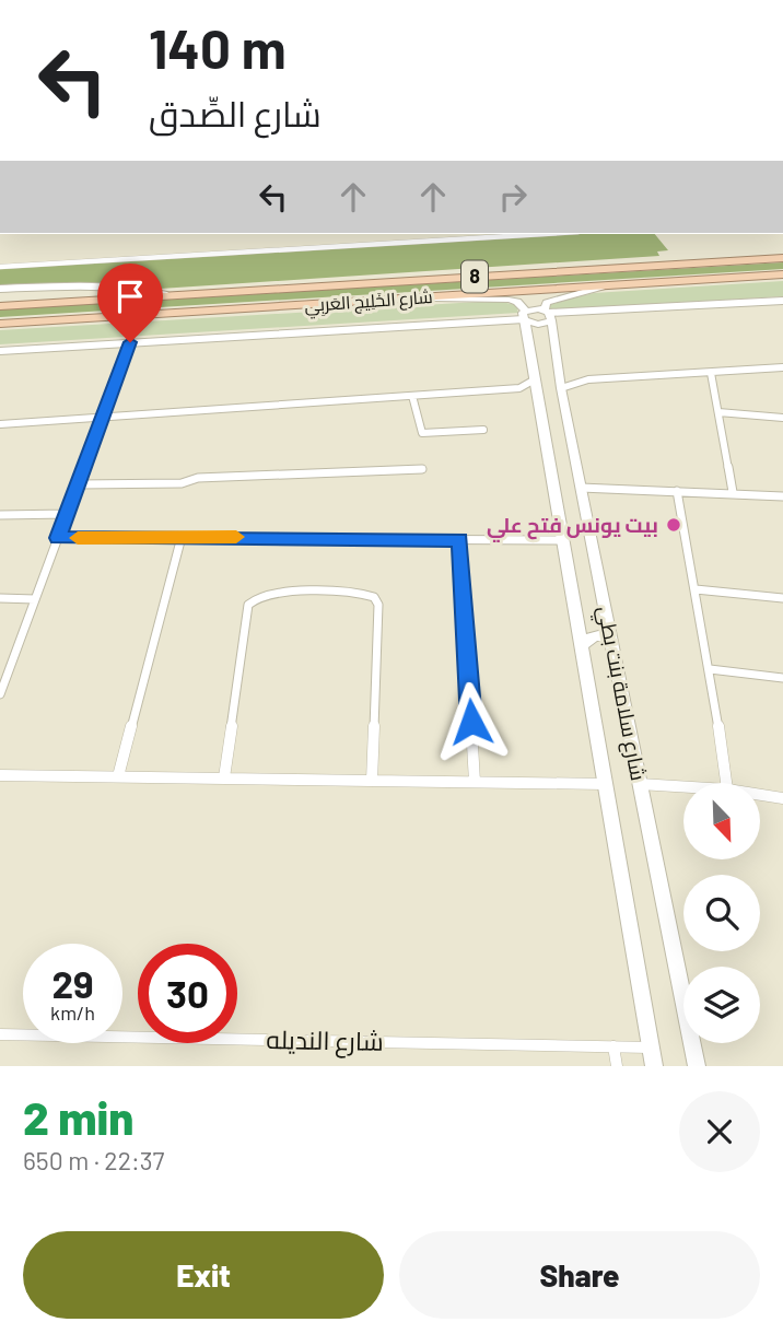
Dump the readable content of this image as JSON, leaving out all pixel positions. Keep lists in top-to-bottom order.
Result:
{
  "streets": {
    "highway": ["8", "شارع الخَلِيج العَربِي"],
    "main road": ["شارع سلامة بنت بطي"],
    "street": ["شارع النديله"]
  },
  "crossings": [
    ["شارع سلامة بنت بطي", "شارع النديله"]
  ],
  "places": ["بيت يونس فتح علي"],
  "north": "bottom right",
  "page": {
    "turn": ["140 m", "شارع الصِّدق"],
    "speed": "29 km/h",
    "limit": "30",
    "heading": ["2 min", "650 m · 22:37"],
    "buttons": ["Exit", "Share"]
  }
}
